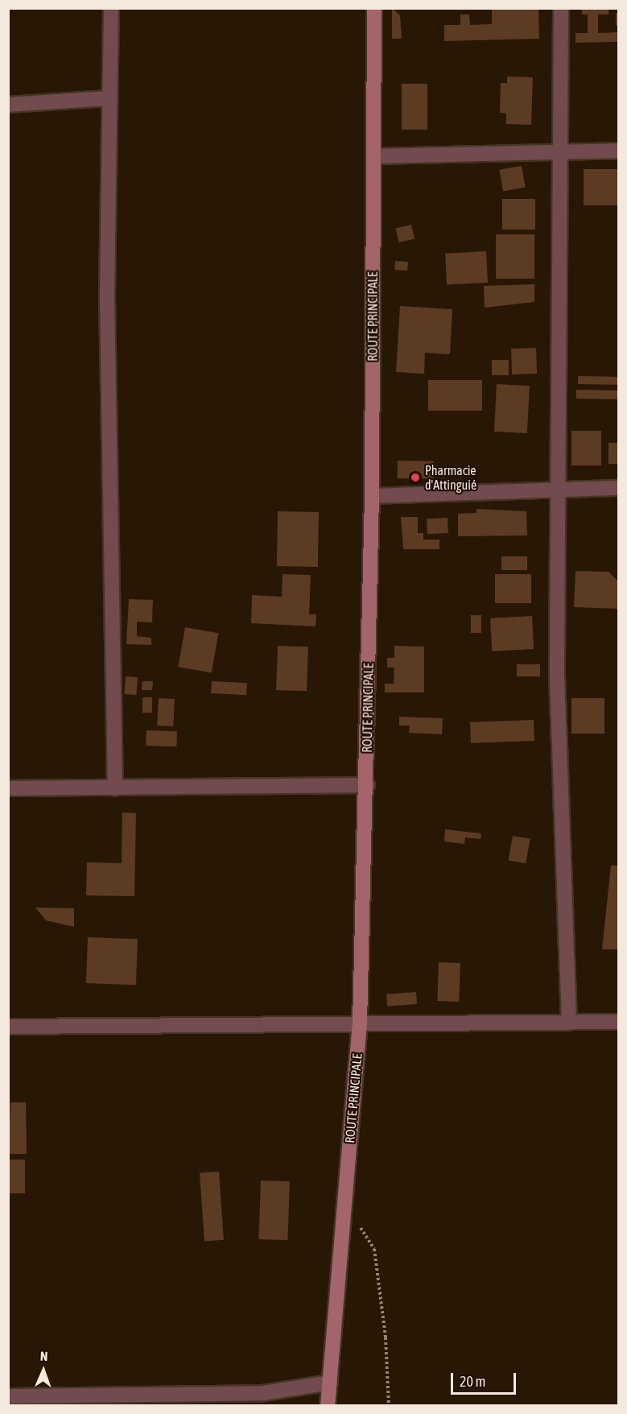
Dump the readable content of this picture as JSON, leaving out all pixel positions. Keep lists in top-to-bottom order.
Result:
{
  "streets": {
    "street": ["ROUTE PRINCIPALE"]
  },
  "places": ["Pharmacie d'Attinguié"],
  "scale_bar": "20 m",
  "north": "top"
}
